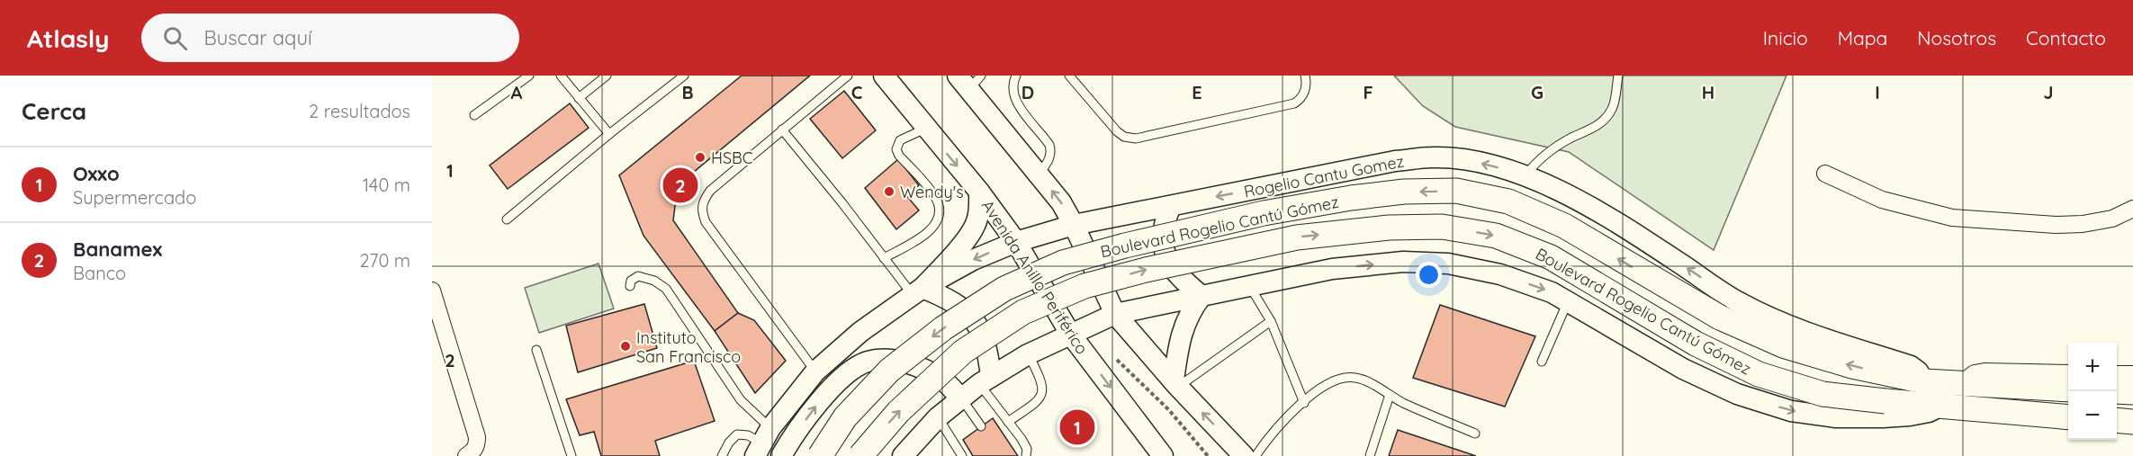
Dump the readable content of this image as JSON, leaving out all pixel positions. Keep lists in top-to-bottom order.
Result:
{
  "streets": {
    "main road": ["Boulevard Rogelio Cantú Gómez"],
    "street": ["Rogelio Cantu Gomez", "Avenida Anillo Periférico"]
  },
  "crossings": [
    ["Rogelio Cantu Gomez", "Boulevard Rogelio Cantú Gómez"],
    ["Rogelio Cantu Gomez", "Avenida Anillo Periférico"]
  ],
  "places": ["HSBC", "Wendy's", "Instituto San Francisco"],
  "page": {
    "header": "Atlasly",
    "search": "Buscar aquí",
    "nav": [
      "Inicio",
      "Mapa",
      "Nosotros",
      "Contacto"
    ],
    "heading": ["Cerca", "2 resultados"],
    "list": [
      {
        "mark": "1",
        "name": "Oxxo",
        "note": "Supermercado",
        "value": "140 m"
      },
      {
        "mark": "2",
        "name": "Banamex",
        "note": "Banco",
        "value": "270 m"
      }
    ],
    "pins": ["2", "1"],
    "map_buttons": ["+", "−"]
  },
  "grid": {
    "columns": [
      "A",
      "B",
      "C",
      "D",
      "E",
      "F",
      "G",
      "H",
      "I",
      "J"
    ],
    "rows": ["1", "2"]
  }
}
